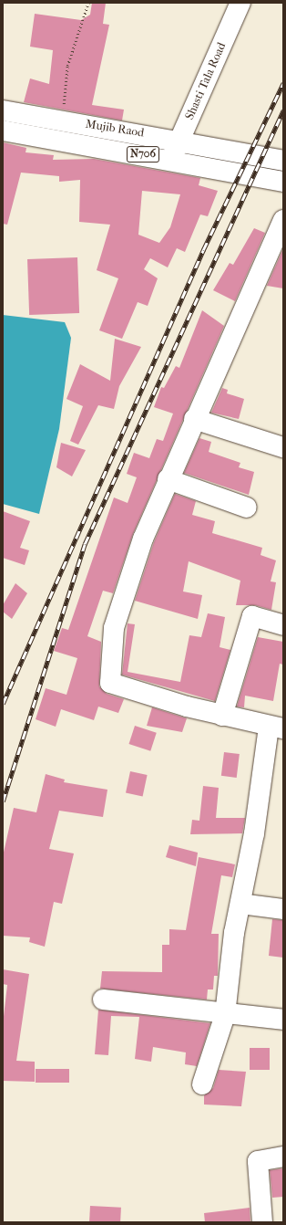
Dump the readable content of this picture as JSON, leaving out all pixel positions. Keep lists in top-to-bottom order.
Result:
{
  "streets": {
    "main road": ["Shasti Tala Road", "Mujib Raod", "N706"]
  },
  "crossings": [
    ["Shasti Tala Road", "Mujib Raod"],
    ["Shasti Tala Road", "N706"]
  ]
}
